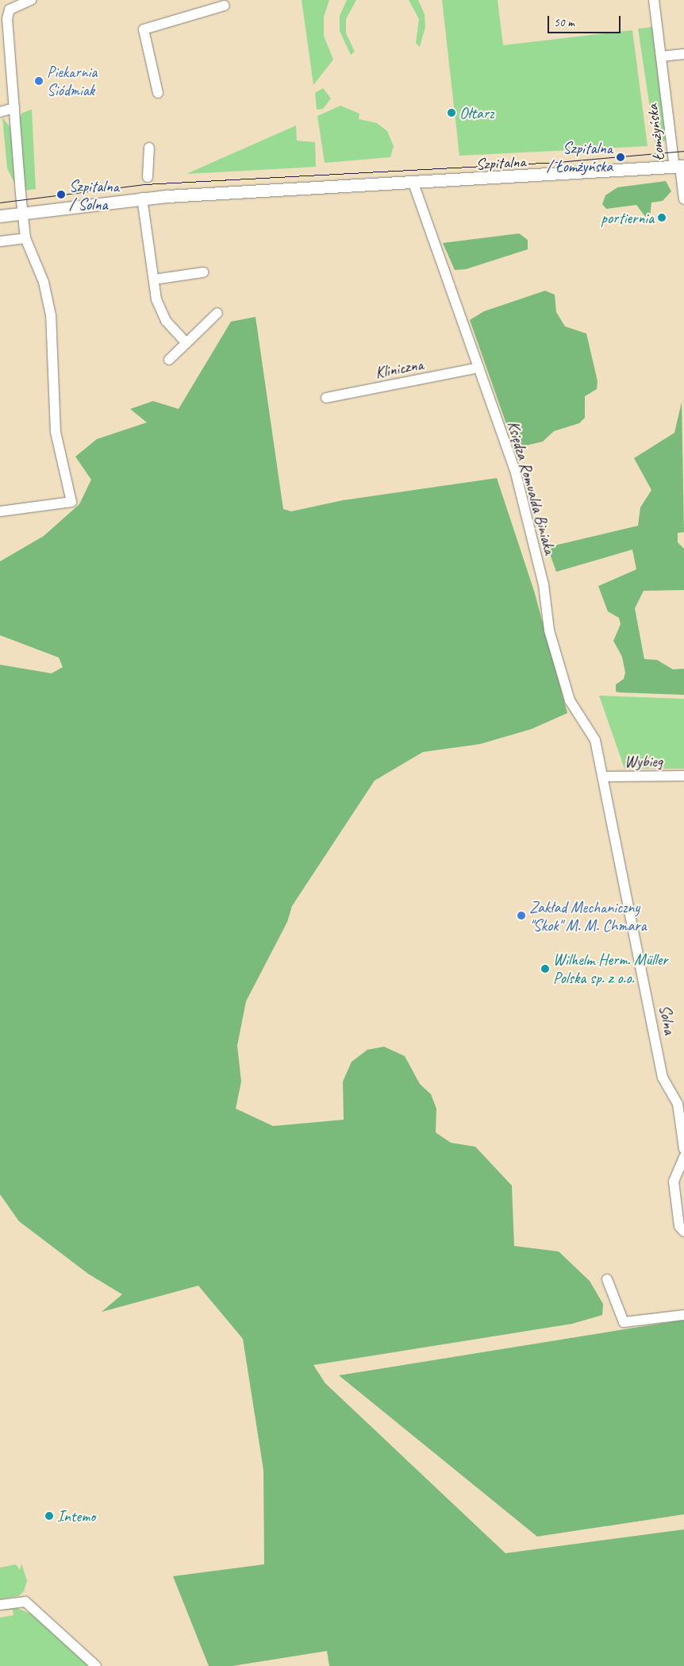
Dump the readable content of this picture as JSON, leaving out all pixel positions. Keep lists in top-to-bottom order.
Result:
{
  "streets": {
    "street": [
      "Łomżyńska",
      "Szpitalna",
      "Kliniczna",
      "Księdza Romualda Biniaka",
      "Wybieg",
      "Solna"
    ]
  },
  "crossings": [
    ["Łomżyńska", "Szpitalna"],
    ["Szpitalna", "Księdza Romualda Biniaka"],
    ["Kliniczna", "Księdza Romualda Biniaka"],
    ["Księdza Romualda Biniaka", "Wybieg"],
    ["Księdza Romualda Biniaka", "Solna"],
    ["Wybieg", "Solna"]
  ],
  "places": [
    "Piekarnia Siódmiak",
    "Ołtarz",
    "Szpitalna / Łomżyńska",
    "Szpitalna / Solna",
    "portiernia",
    "Zakład Mechaniczny \"Skok\" M. M. Chmara",
    "Wilhelm Herm. Müller Polska sp. z o.o.",
    "Intemo"
  ],
  "scale_bar": "50 m"
}
